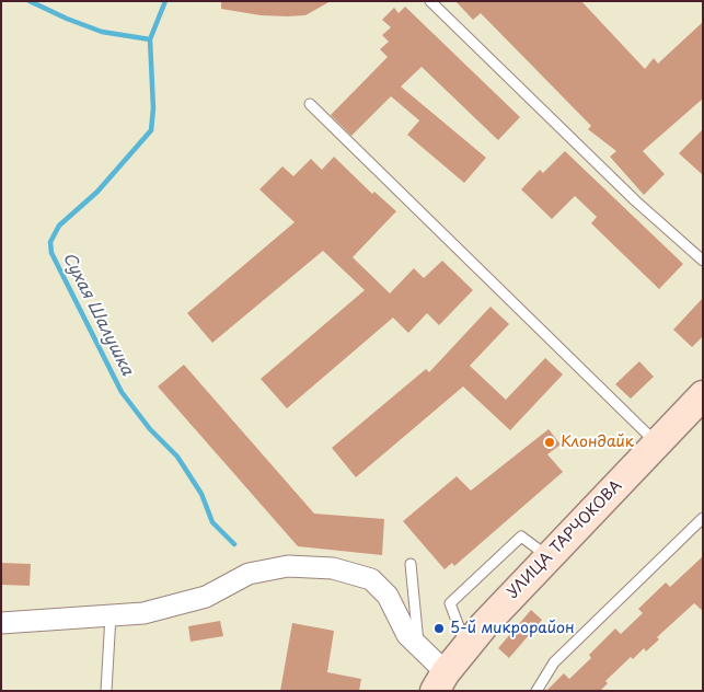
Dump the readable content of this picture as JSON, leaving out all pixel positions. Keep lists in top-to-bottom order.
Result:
{
  "streets": {
    "main road": ["УЛИЦА ТАРЧОКОВА"]
  },
  "water": ["Сухая Шалушка"],
  "places": ["Клондайк", "5-й микрорайон"]
}
